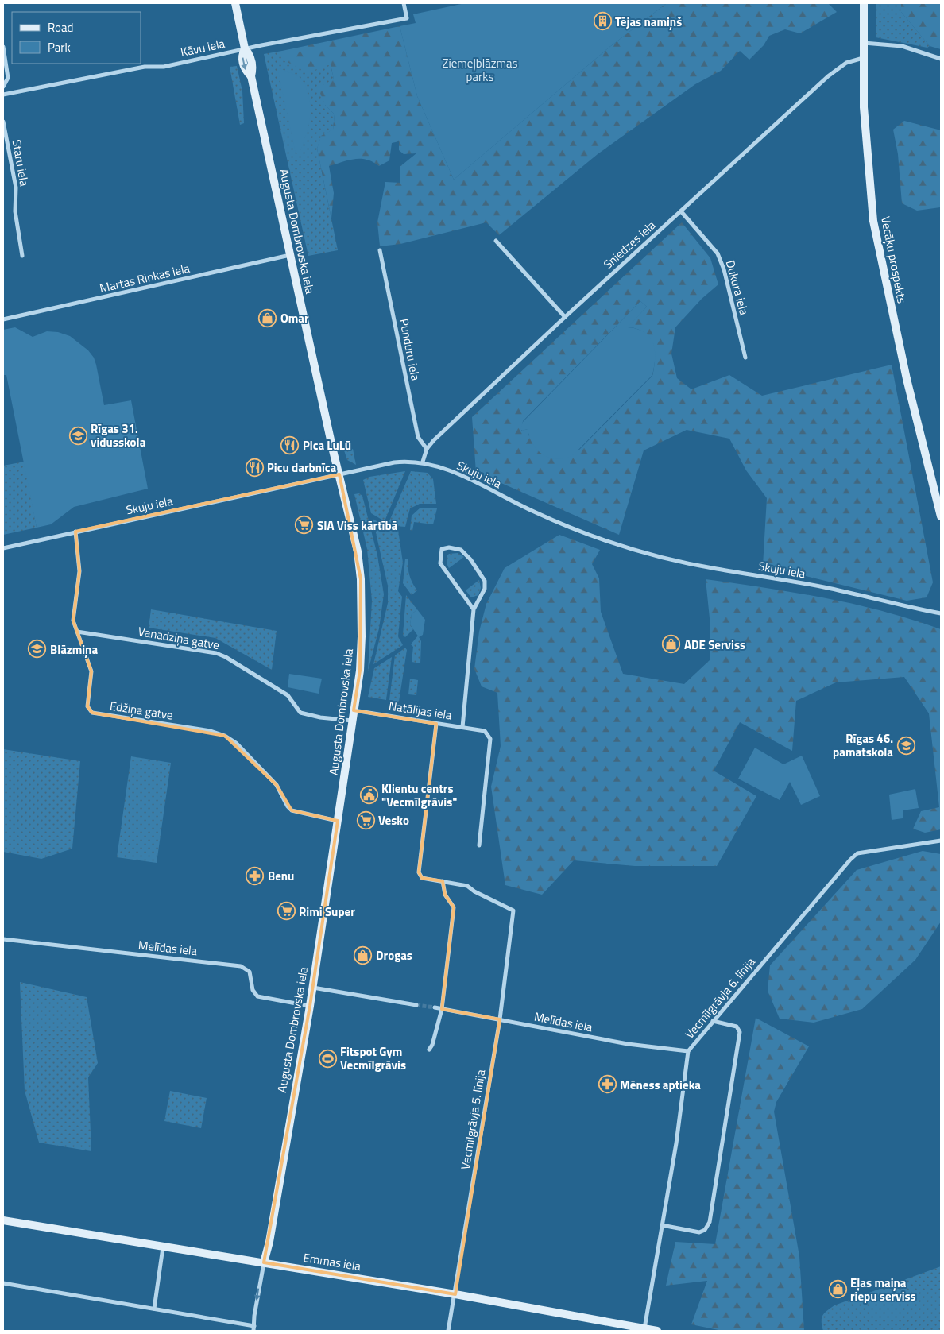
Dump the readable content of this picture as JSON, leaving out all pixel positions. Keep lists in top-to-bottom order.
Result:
{
  "streets": {
    "main road": ["Augusta Dombrovska iela", "Vecāķu prospekts", "Emmas iela"],
    "street": [
      "Kāvu iela",
      "Staru iela",
      "Sniedzes iela",
      "Martas Rinkas iela",
      "Dukura iela",
      "Punduru iela",
      "Skuju iela",
      "Vanadziņa gatve",
      "Edžiņa gatve",
      "Natālijas iela",
      "Melīdas iela",
      "Vecmīlgrāvja 6. līnija",
      "Vecmīlgrāvja 5. līnija"
    ]
  },
  "crossings": [
    ["Kāvu iela", "Augusta Dombrovska iela"],
    ["Augusta Dombrovska iela", "Martas Rinkas iela"],
    ["Augusta Dombrovska iela", "Skuju iela"],
    ["Augusta Dombrovska iela", "Vanadziņa gatve"],
    ["Augusta Dombrovska iela", "Edžiņa gatve"],
    ["Augusta Dombrovska iela", "Natālijas iela"],
    ["Augusta Dombrovska iela", "Melīdas iela"],
    ["Augusta Dombrovska iela", "Emmas iela"],
    ["Sniedzes iela", "Vecāķu prospekts"],
    ["Sniedzes iela", "Dukura iela"],
    ["Sniedzes iela", "Punduru iela"],
    ["Sniedzes iela", "Skuju iela"],
    ["Skuju iela", "Edžiņa gatve"],
    ["Vanadziņa gatve", "Edžiņa gatve"],
    ["Melīdas iela", "Vecmīlgrāvja 6. līnija"],
    ["Melīdas iela", "Vecmīlgrāvja 5. līnija"],
    ["Vecmīlgrāvja 6. līnija", "Emmas iela"],
    ["Vecmīlgrāvja 5. līnija", "Emmas iela"]
  ],
  "parks": ["Ziemeļblāzmas parks"],
  "places": {
    "building": ["Tējas namiņš"],
    "shop": [
      "Omar",
      "ADE Serviss",
      "Drogas",
      "Eļas maiņa riepu serviss"
    ],
    "school or university": ["Rīgas 31. vidusskola", "Blāzmiņa", "Rīgas 46. pamatskola"],
    "restaurant": ["Pica LuLū", "Picu darbnīca"],
    "supermarket": ["SIA Viss kārtībā", "Vesko", "Rimi Super"],
    "public building": ["Klientu centrs \"Vecmīlgrāvis\""],
    "pharmacy": ["Benu", "Mēness aptieka"],
    "sports": ["Fitspot Gym Vecmīlgrāvis"]
  },
  "legend": ["Road", "Park"]
}
